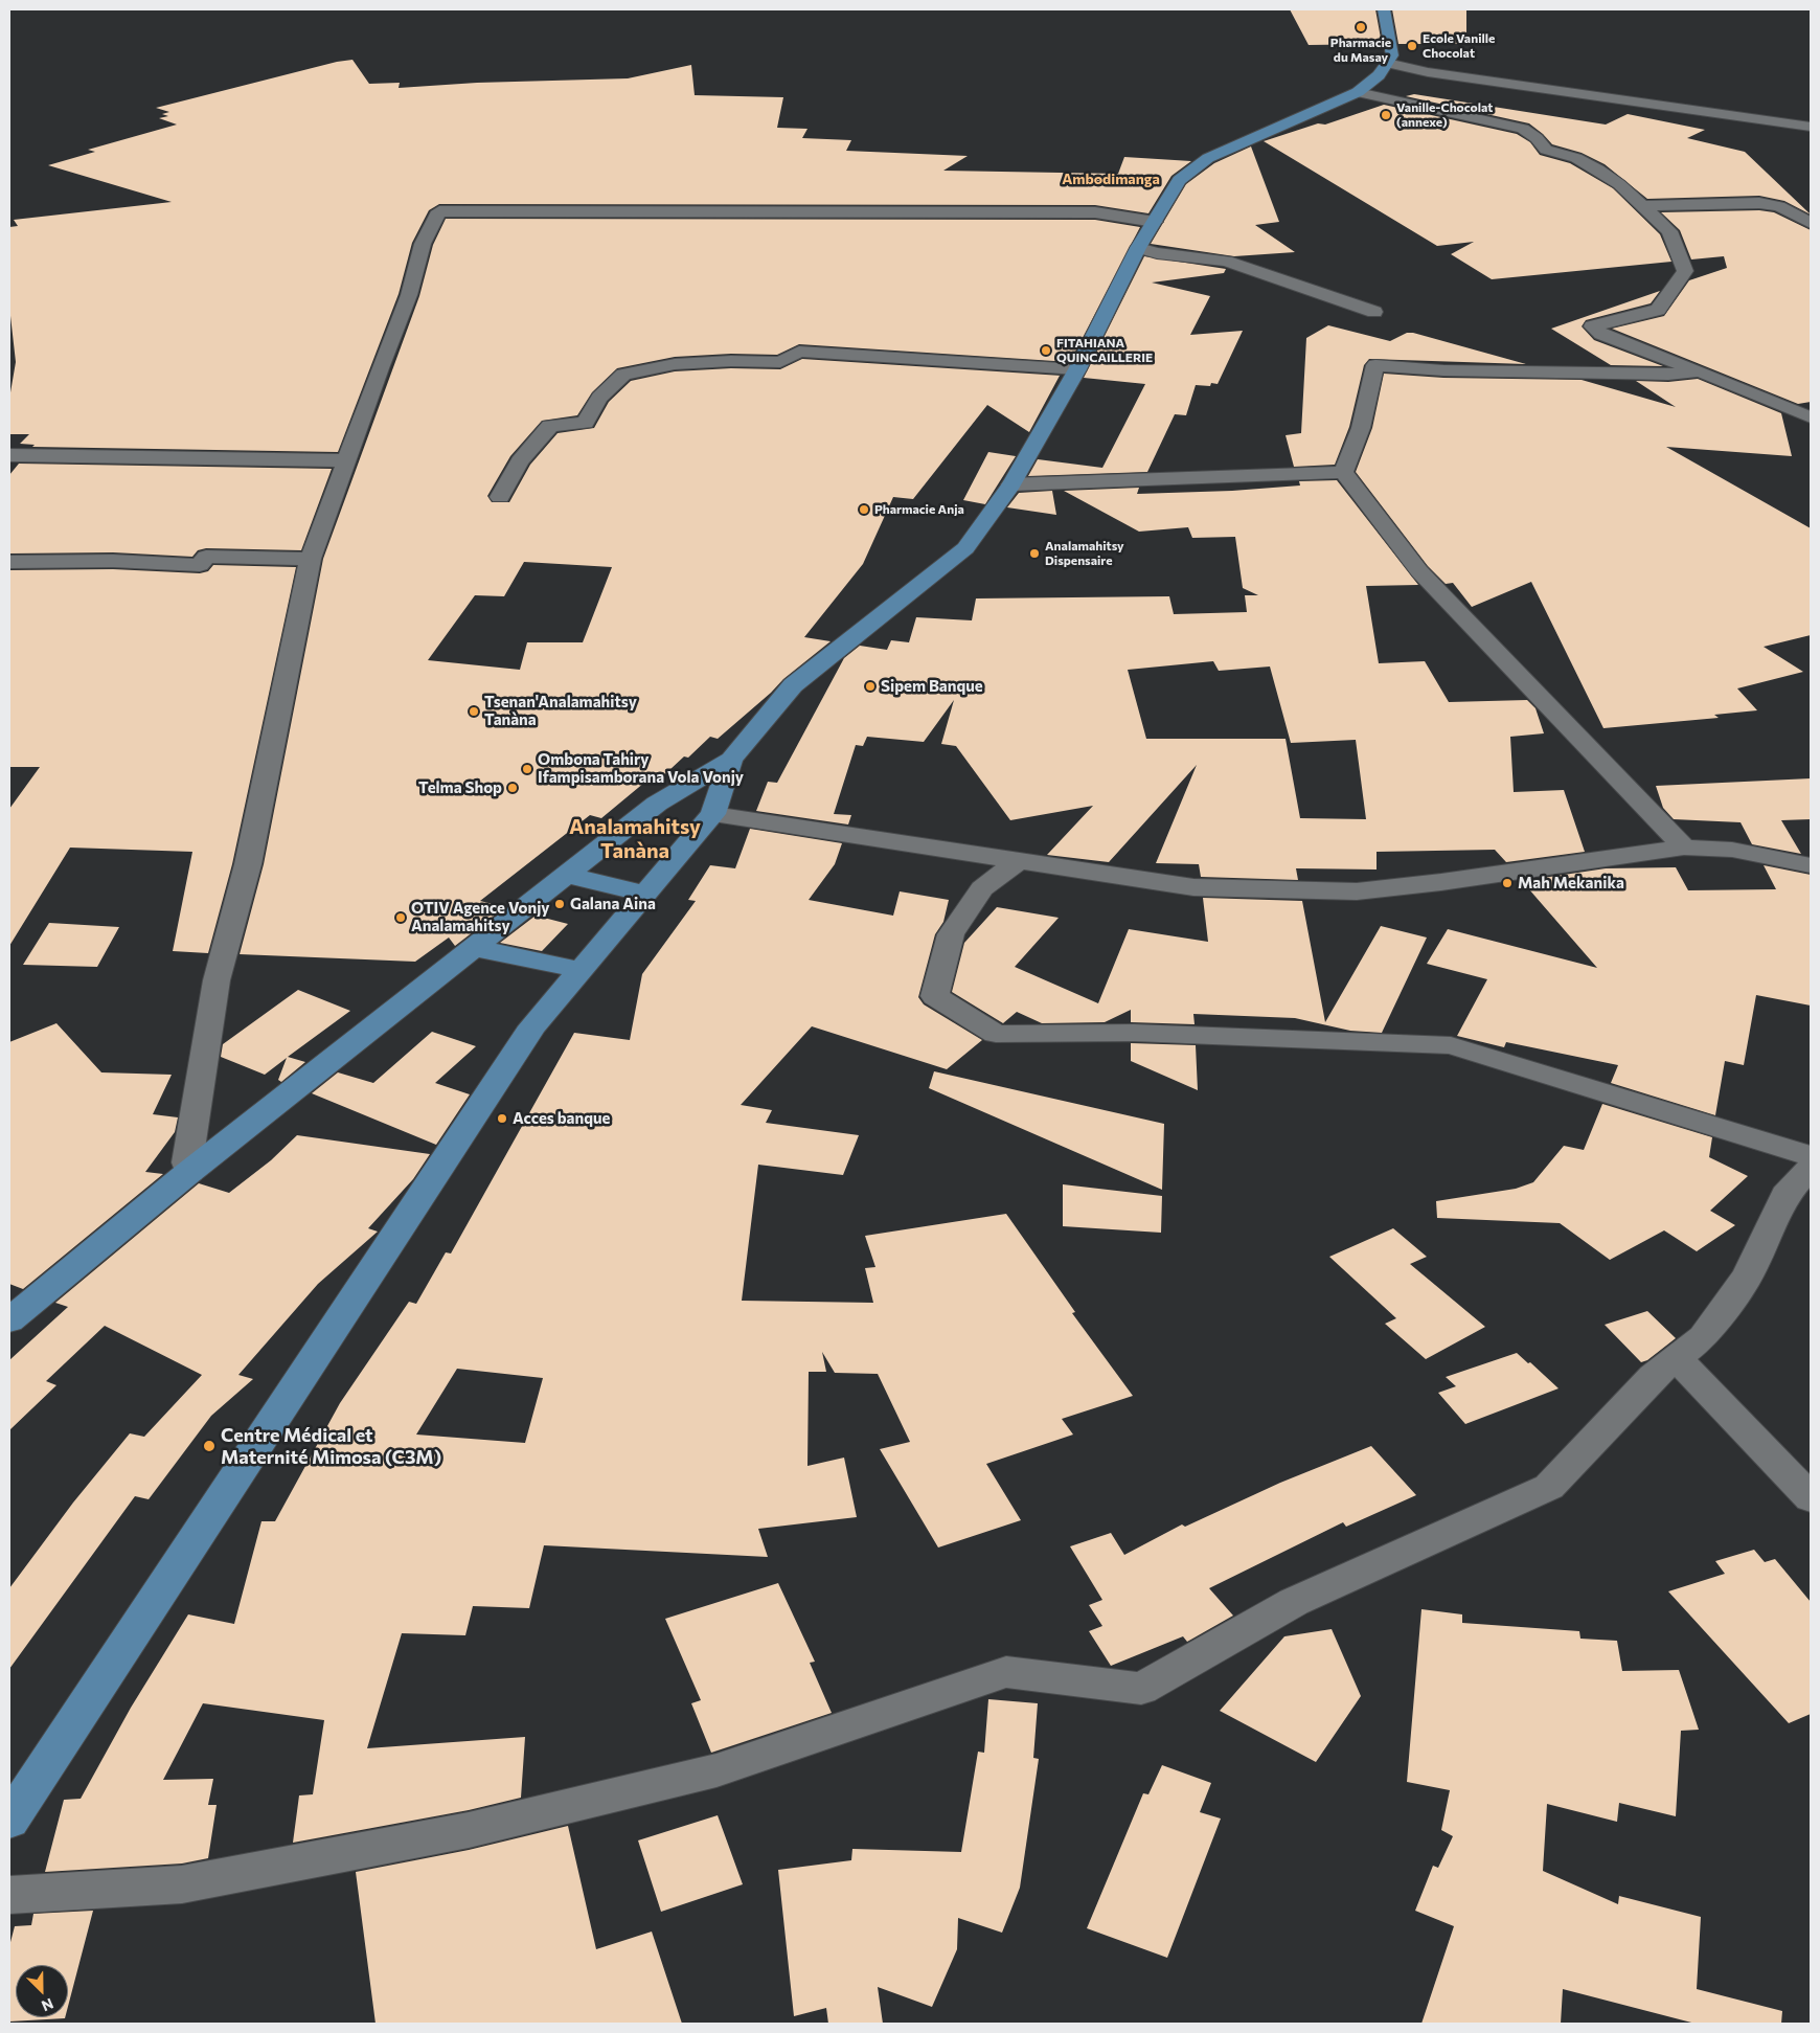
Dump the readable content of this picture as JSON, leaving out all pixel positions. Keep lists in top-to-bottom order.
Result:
{
  "districts": ["Ambodimanga", "Analamahitsy Tanàna"],
  "places": [
    "Pharmacie du Masay",
    "Ecole Vanille Chocolat",
    "Vanille-Chocolat (annexe)",
    "FITAHIANA QUINCAILLERIE",
    "Pharmacie Anja",
    "Analamahitsy Dispensaire",
    "Sipem Banque",
    "Tsenan'Analamahitsy Tanàna",
    "Ombona Tahiry Ifampisamborana Vola Vonjy",
    "Telma Shop",
    "Mah Mekanika",
    "Galana Aina",
    "OTIV Agence Vonjy Analamahitsy",
    "Acces banque",
    "Centre Médical et Maternité Mimosa (C3M)"
  ],
  "north": "bottom right"
}
